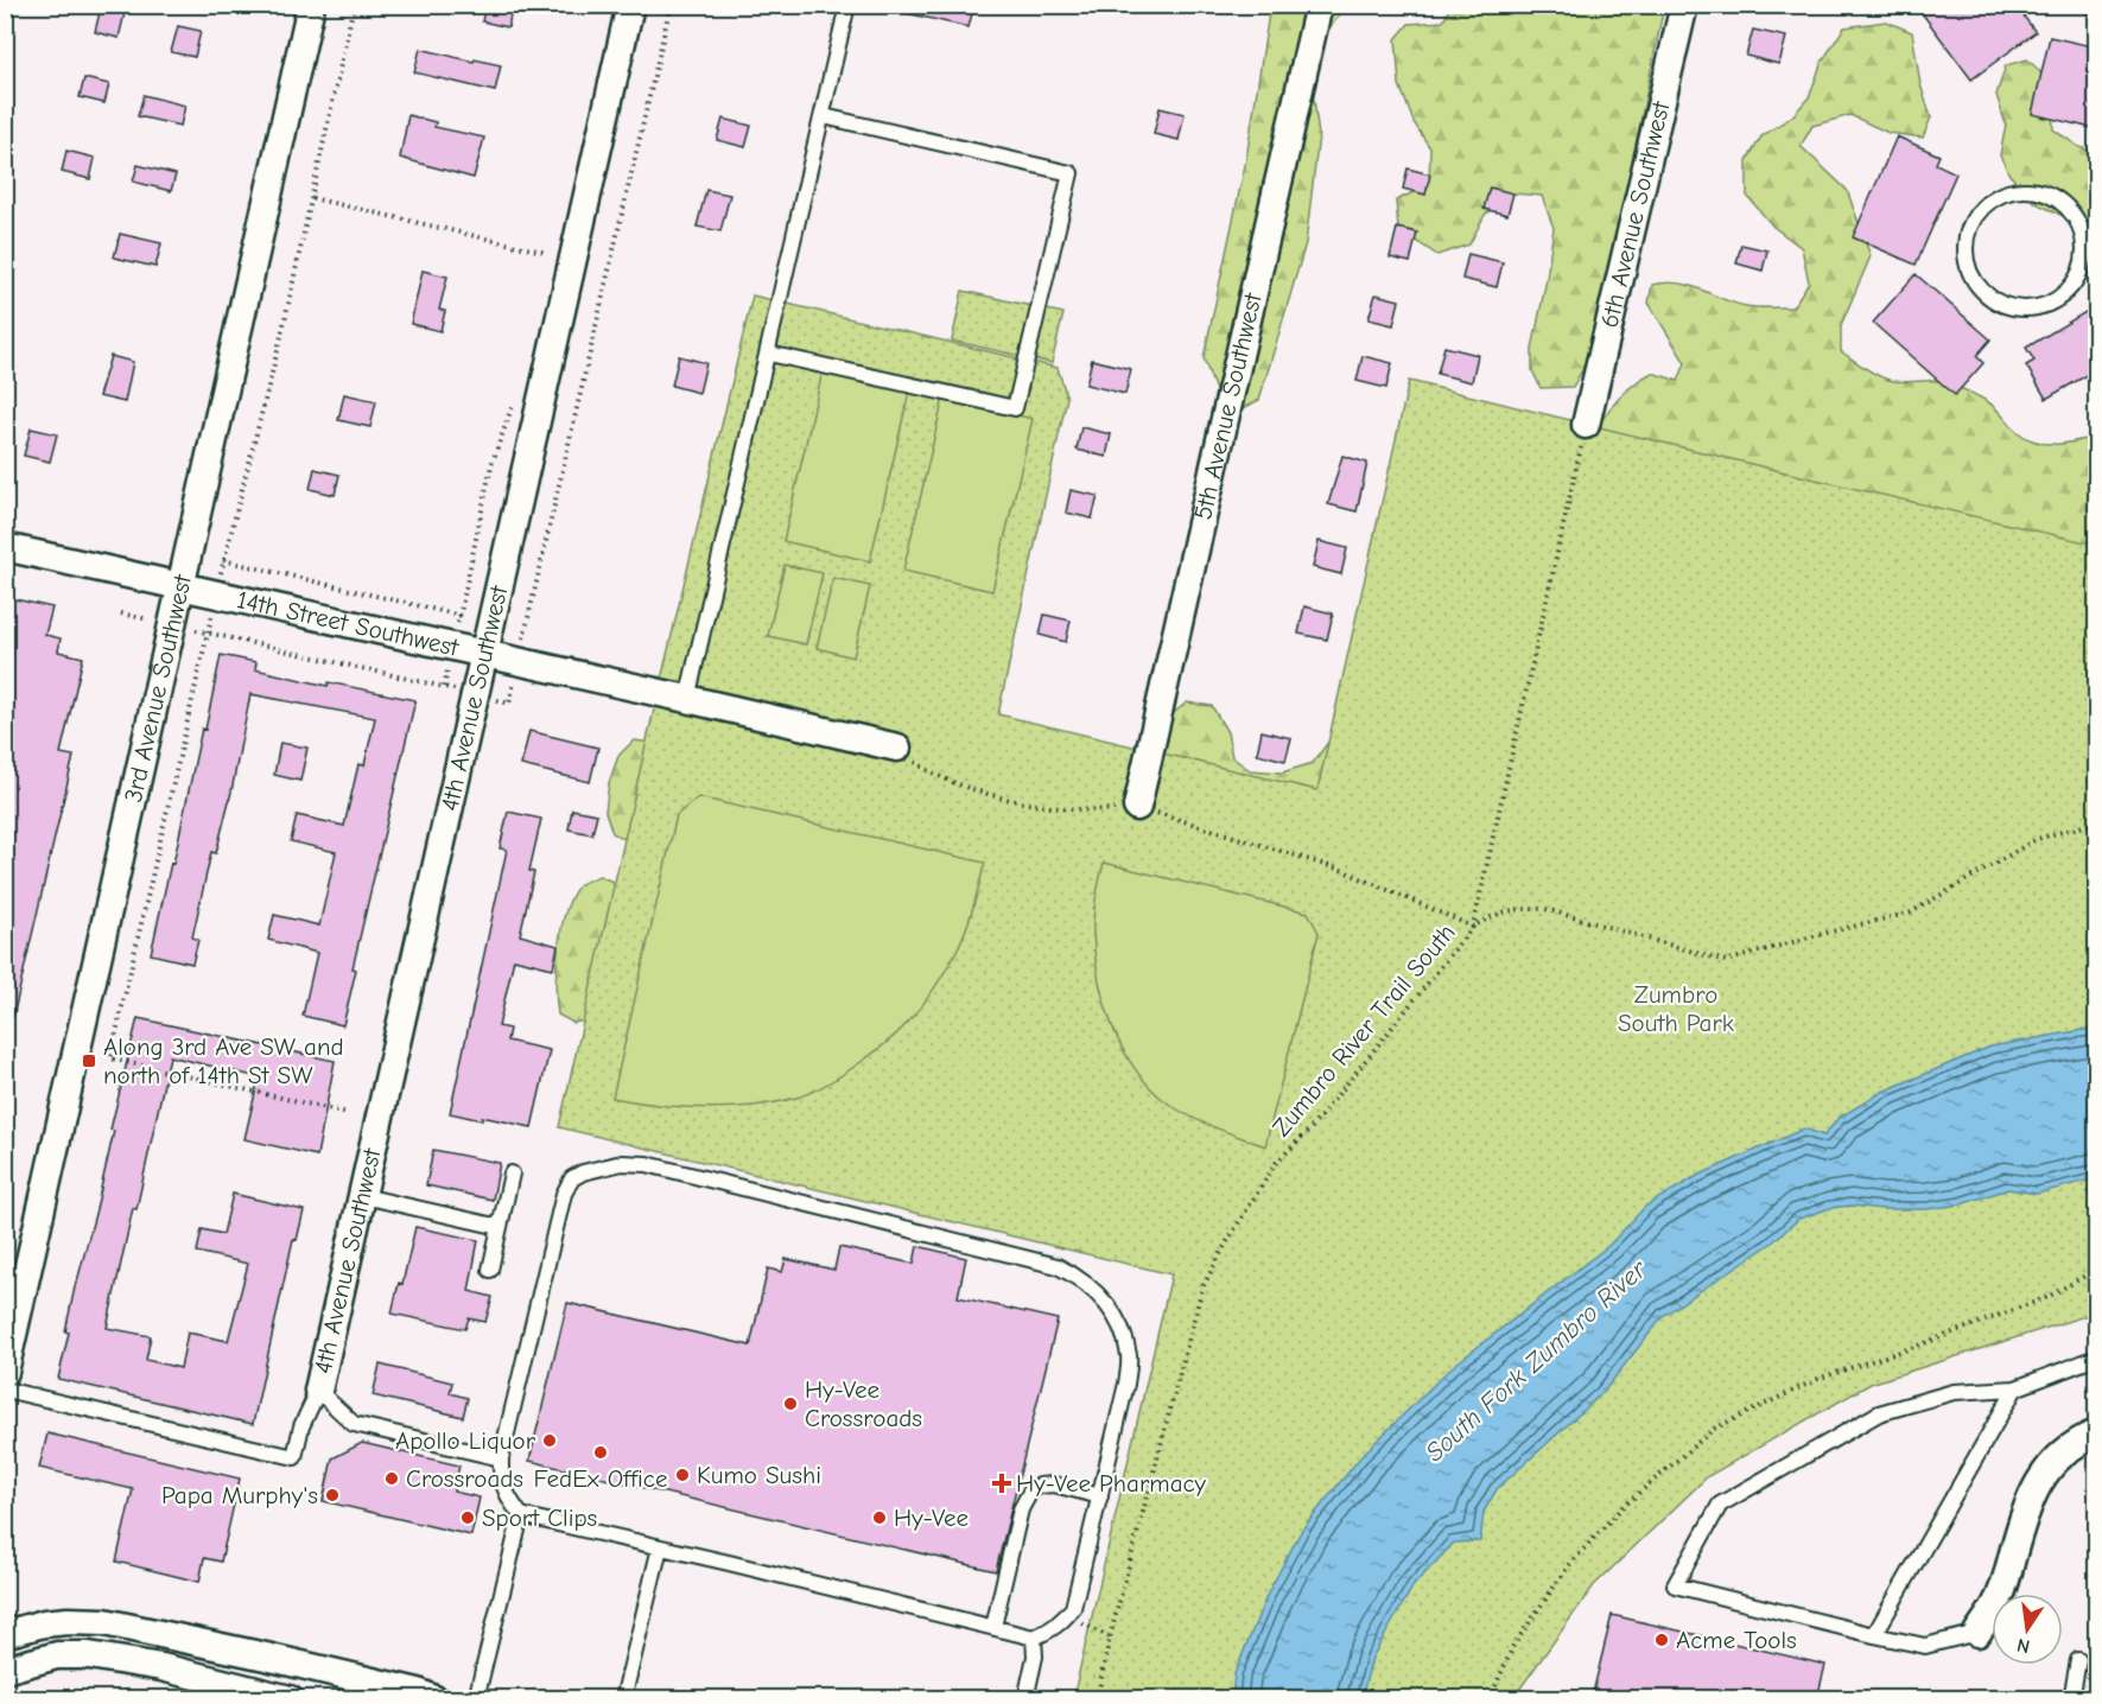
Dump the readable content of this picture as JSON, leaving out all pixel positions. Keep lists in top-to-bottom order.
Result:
{
  "streets": {
    "street": [
      "6th Avenue Southwest",
      "5th Avenue Southwest",
      "14th Street Southwest",
      "3rd Avenue Southwest",
      "4th Avenue Southwest"
    ],
    "path": ["Zumbro River Trail South"]
  },
  "crossings": [
    ["14th Street Southwest", "3rd Avenue Southwest"],
    ["14th Street Southwest", "4th Avenue Southwest"]
  ],
  "water": ["South Fork Zumbro River"],
  "parks": ["Zumbro South Park"],
  "places": {
    "transit": ["Along 3rd Ave SW and north of 14th St SW"],
    "other": [
      "Hy-Vee Crossroads",
      "Apollo Liquor",
      "FedEx Office",
      "Kumo Sushi",
      "Crossroads",
      "Papa Murphy's",
      "Sport Clips",
      "Hy-Vee",
      "Acme Tools"
    ],
    "health": ["Hy-Vee Pharmacy"]
  },
  "north": "bottom"
}
